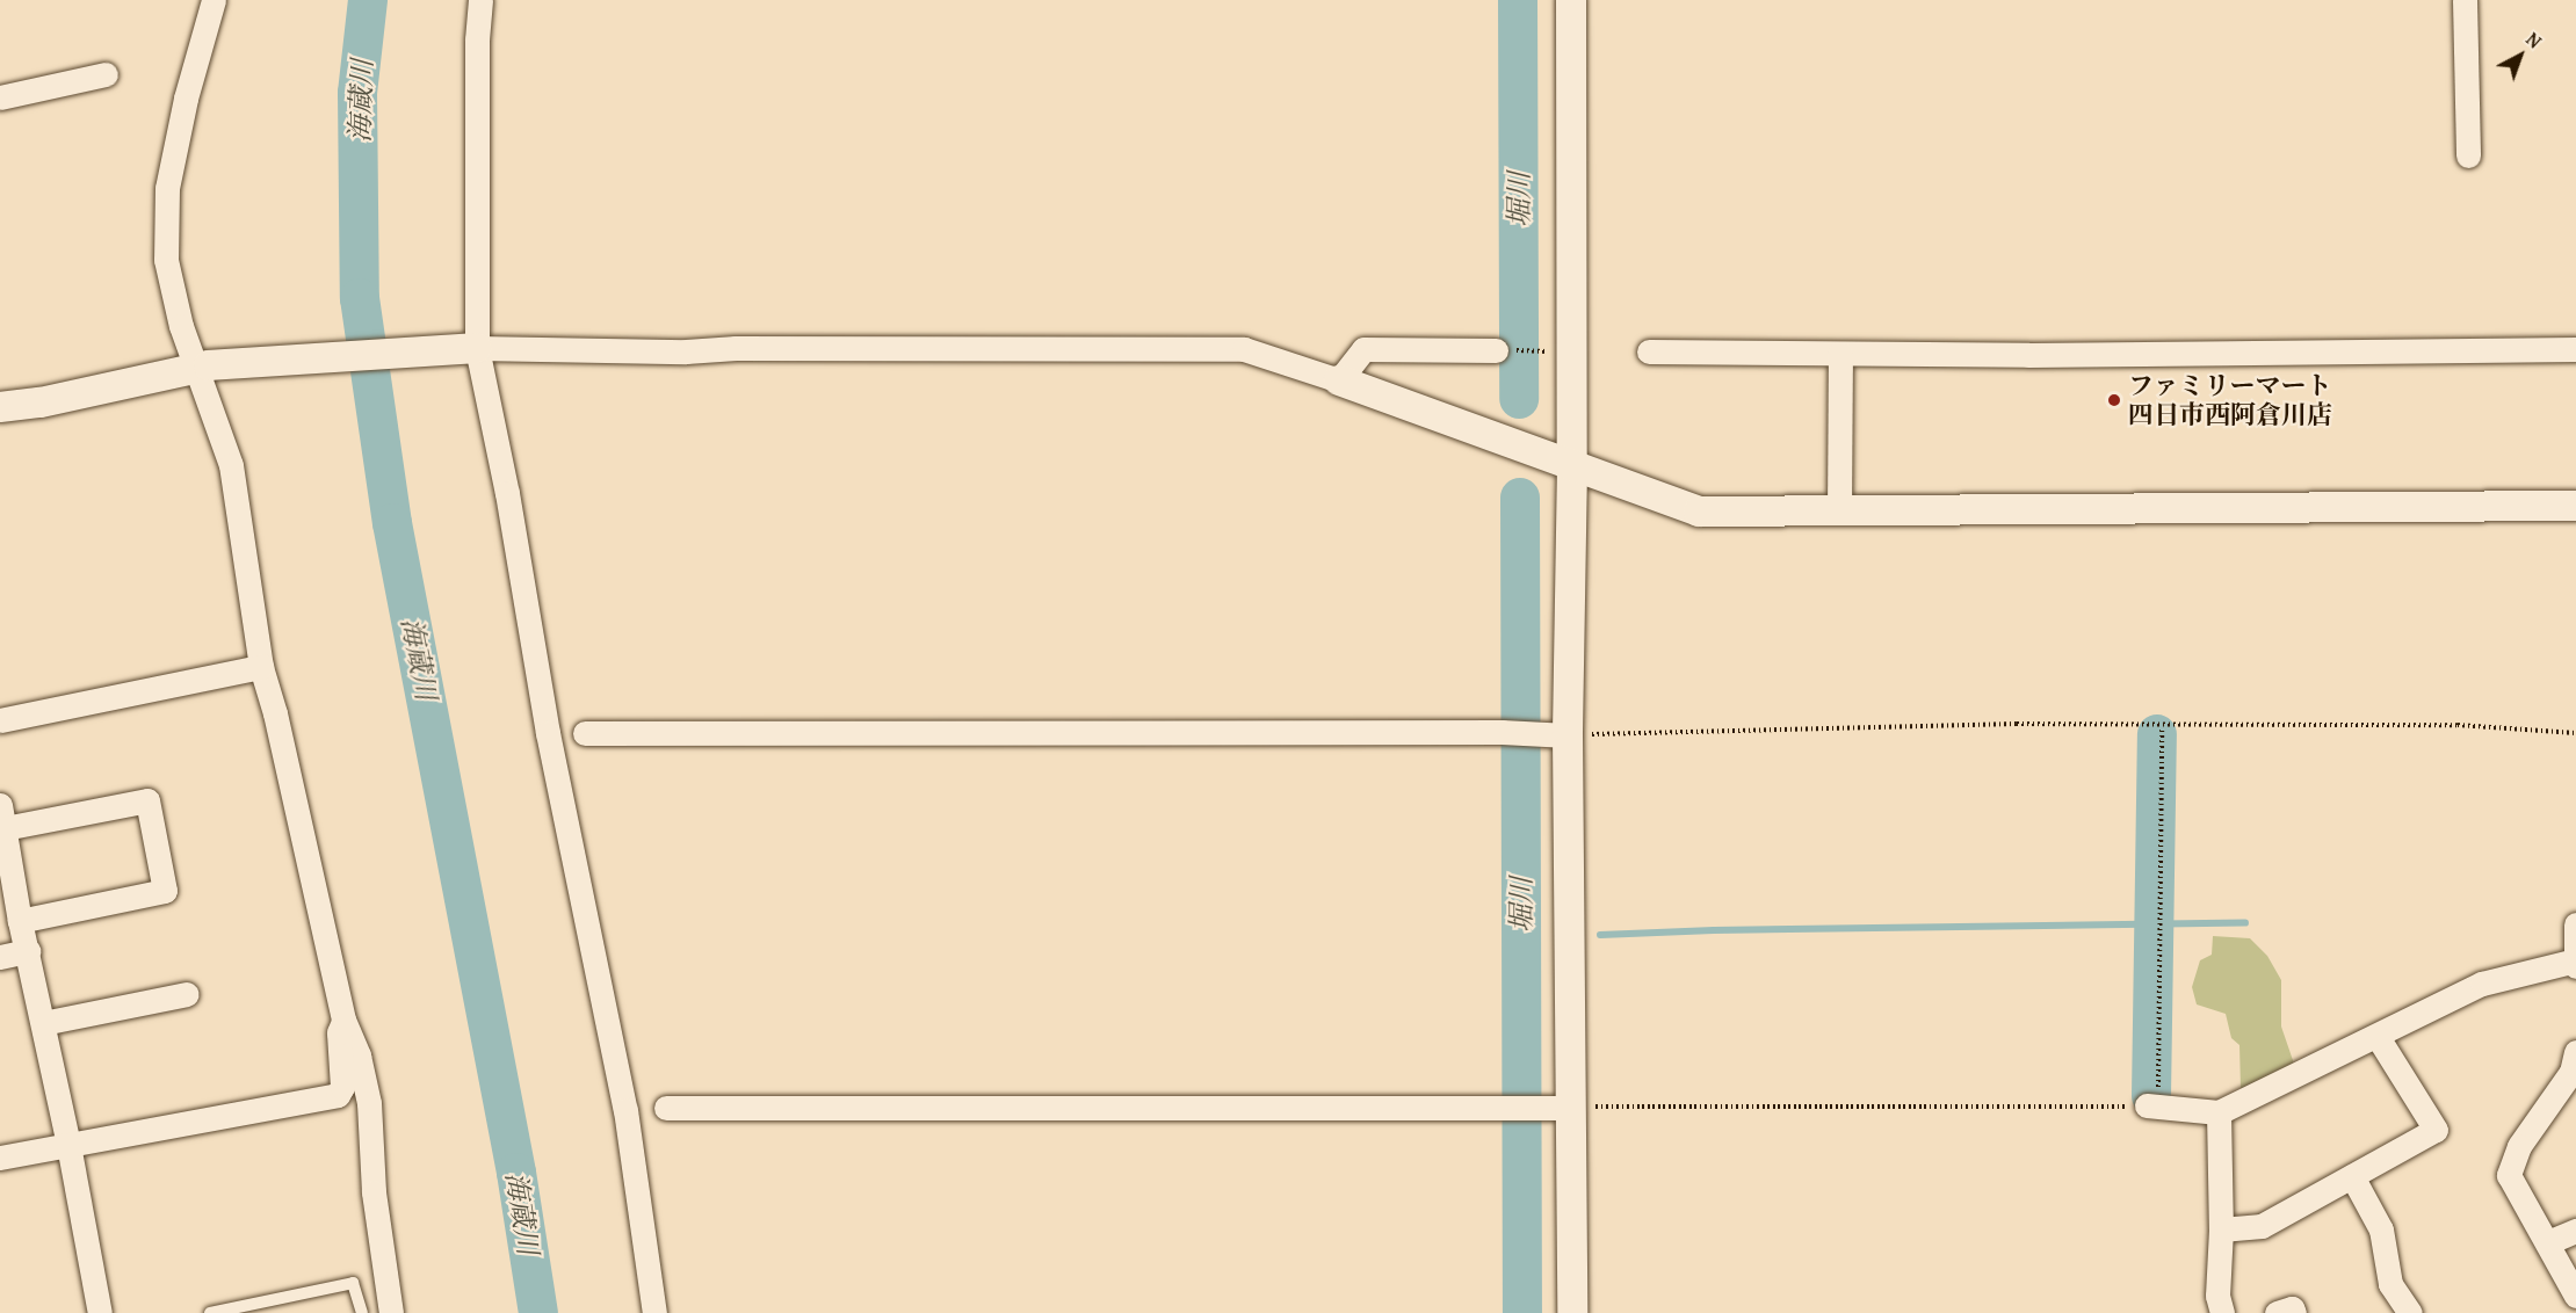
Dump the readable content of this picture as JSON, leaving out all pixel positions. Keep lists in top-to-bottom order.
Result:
{
  "water": ["海蔵川", "堀川"],
  "places": ["ファミリーマート 四日市西阿倉川店"],
  "north": "top right"
}
